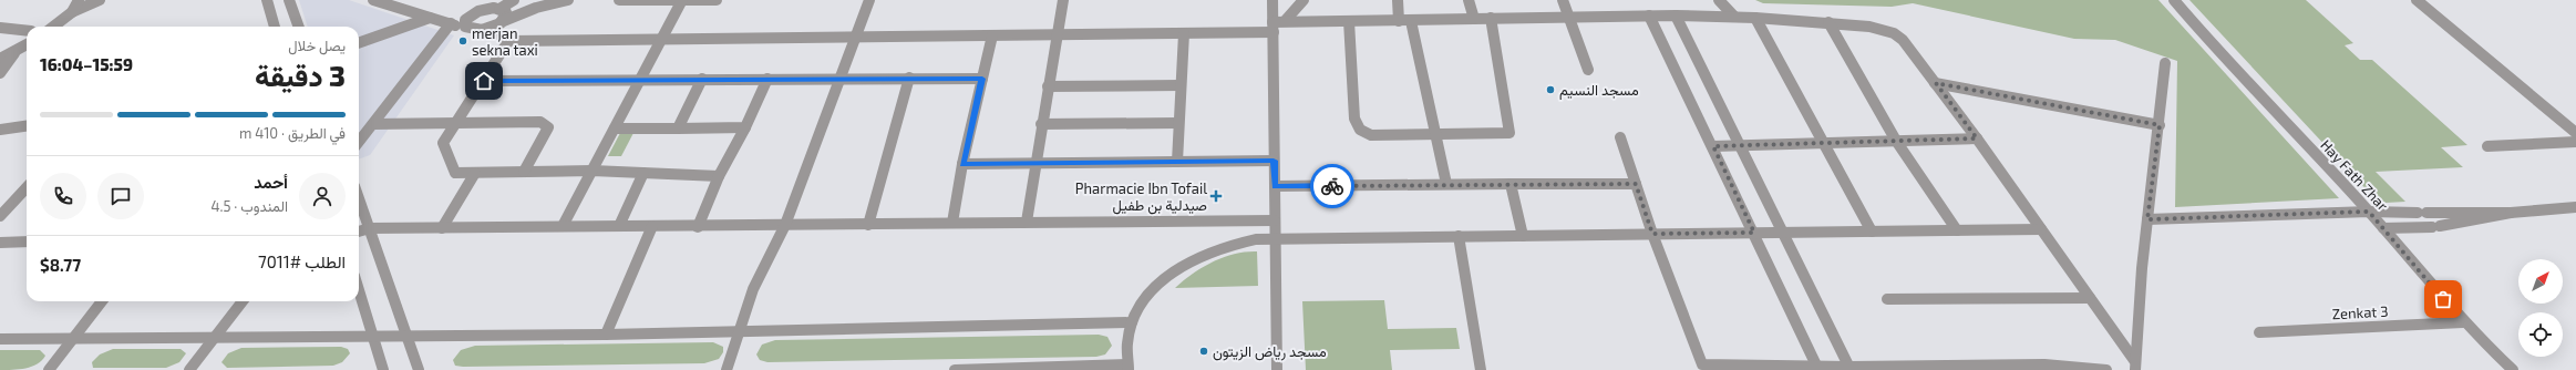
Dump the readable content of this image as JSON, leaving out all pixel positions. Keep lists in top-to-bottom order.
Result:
{
  "streets": {
    "street": ["Hay Fath Zhar", "Zenkat 3"]
  },
  "crossings": [
    ["Hay Fath Zhar", "Zenkat 3"]
  ],
  "places": {
    "other": ["merjan sekna taxi", "مسجد النسيم", "مسجد رياض الزيتون"],
    "health": ["Pharmacie Ibn Tofail صيدلية بن طفيل"]
  },
  "north": "top right",
  "page": {
    "heading": ["3 دقيقة", "يصل خلال", "15:59–16:04"],
    "panel": [
      "أحمد",
      "المندوب · 4.5",
      "الطلب #7011",
      "$8.77"
    ],
    "bar": "في الطريق · 410 m"
  }
}
